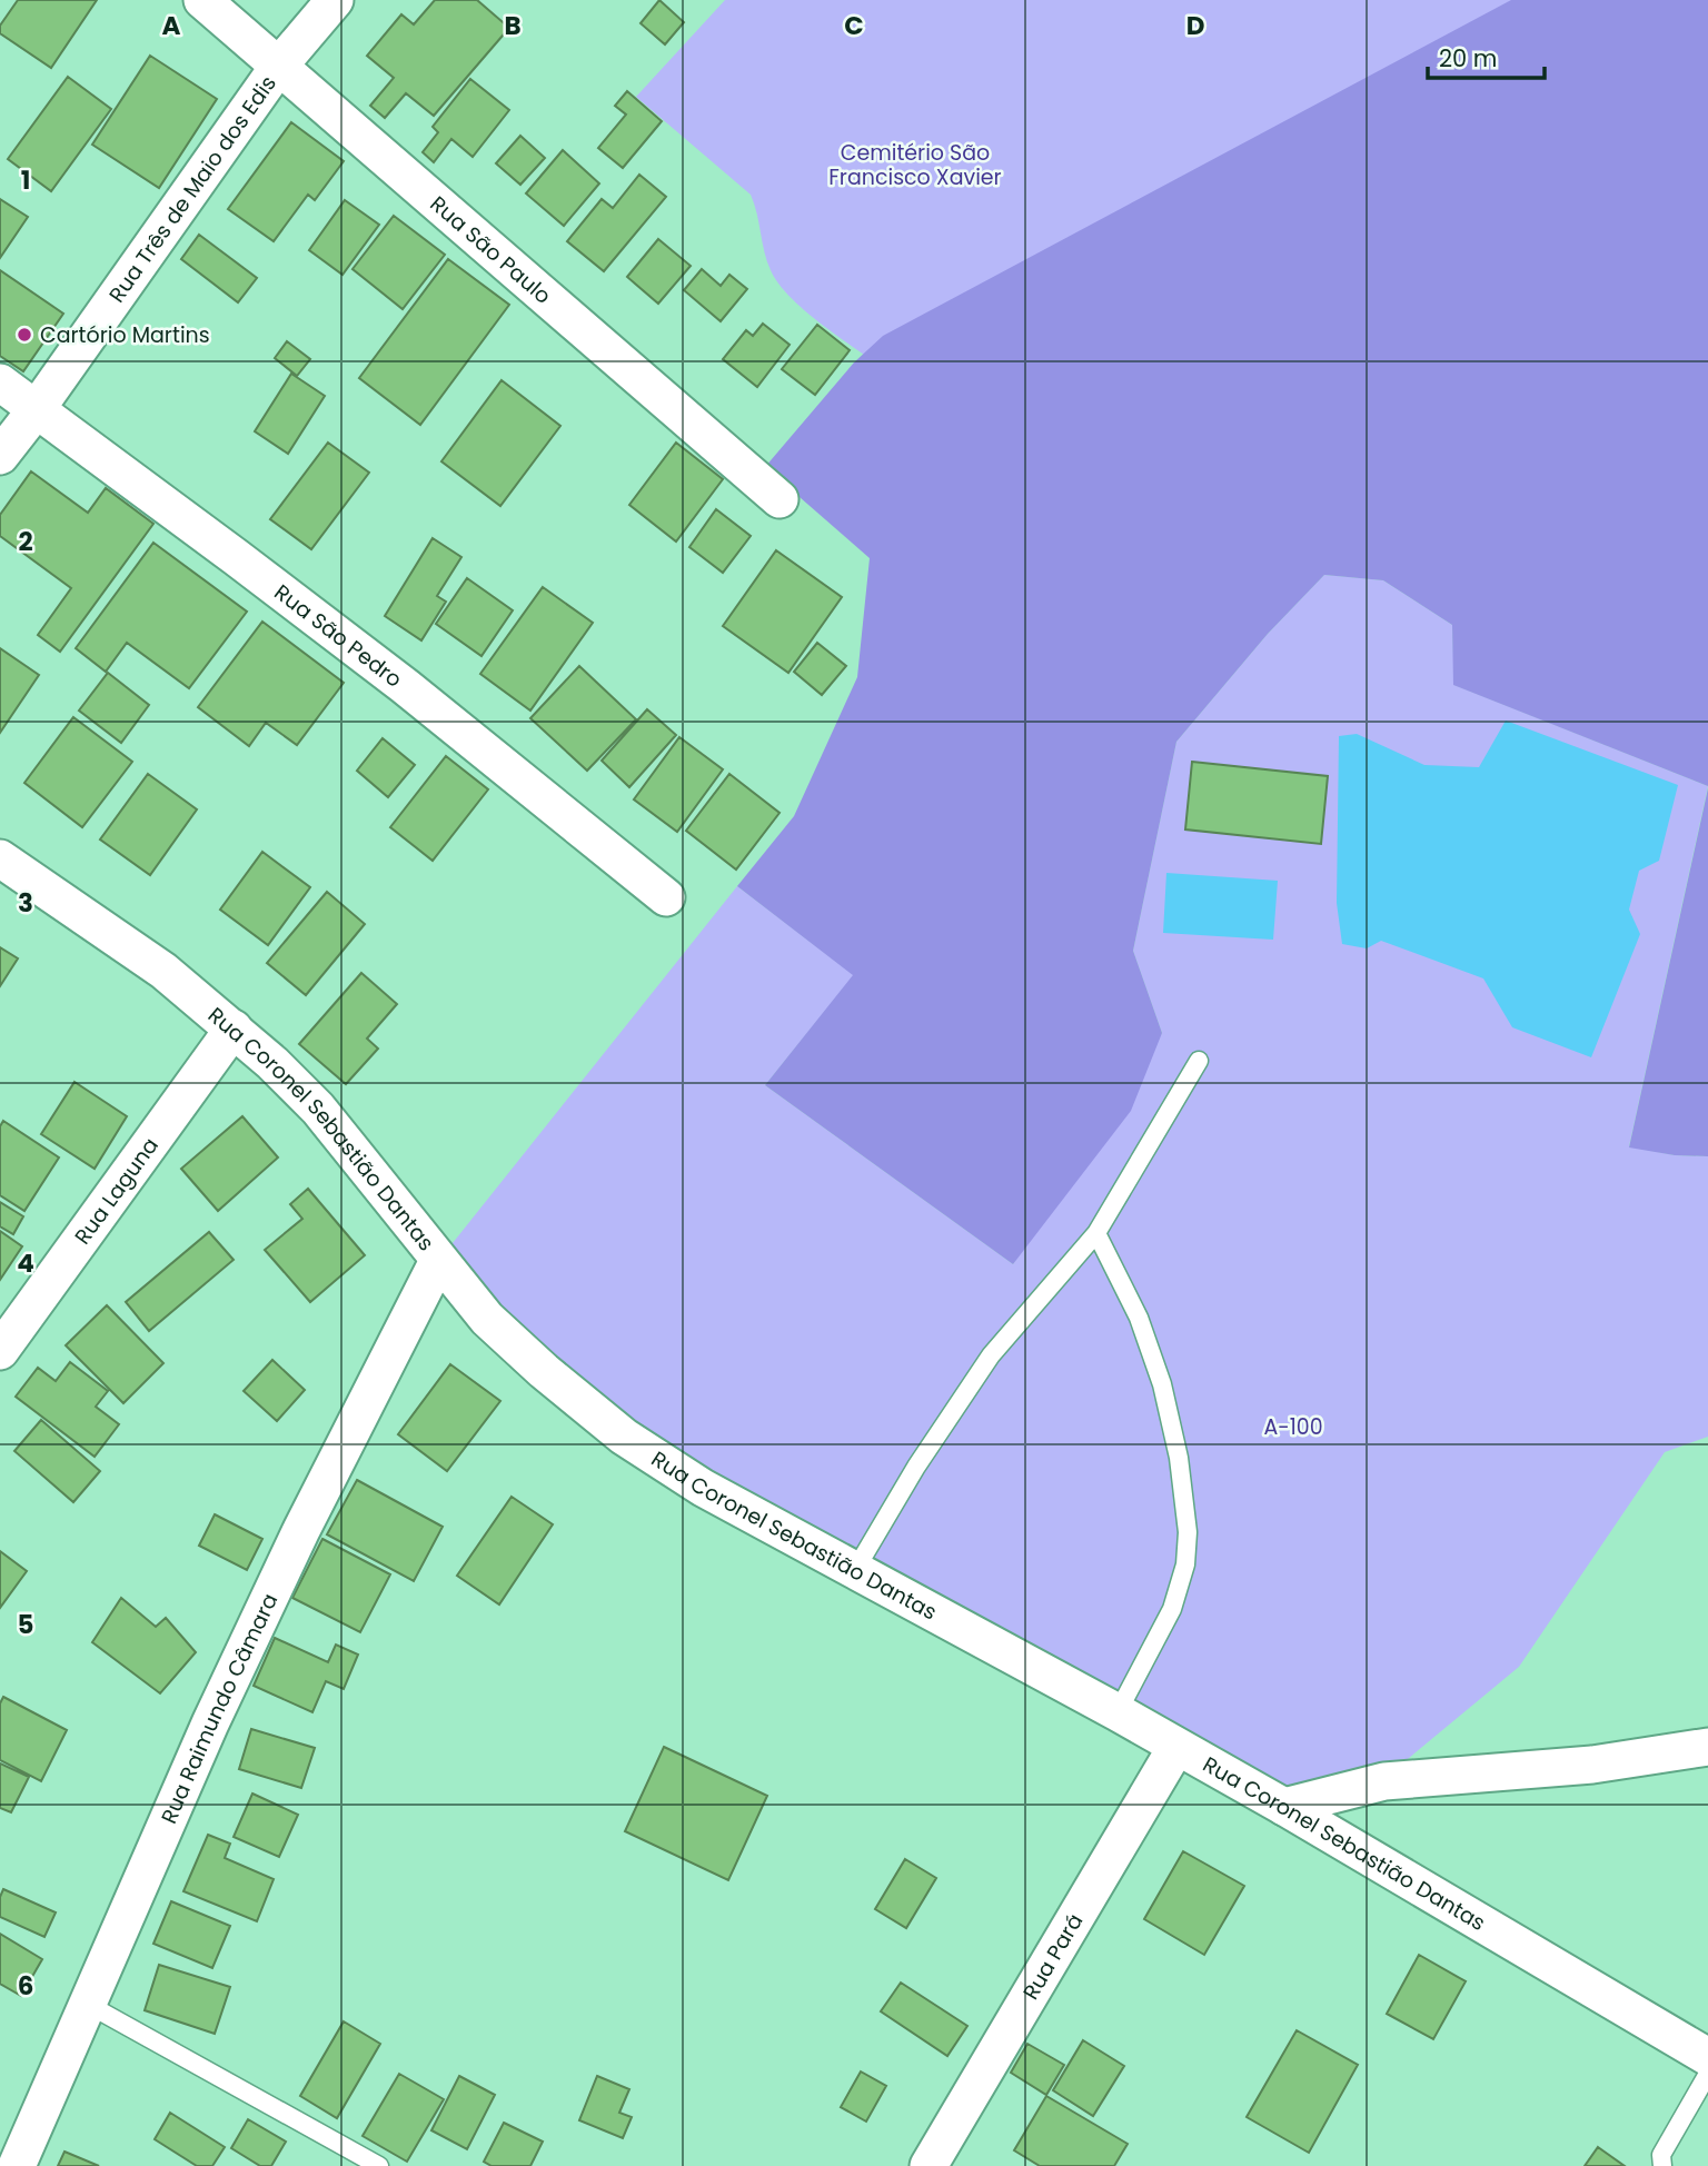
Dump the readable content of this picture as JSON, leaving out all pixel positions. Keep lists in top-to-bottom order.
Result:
{
  "streets": {
    "street": [
      "Rua Três de Maio dos Edis",
      "Rua São Paulo",
      "Rua São Pedro",
      "Rua Coronel Sebastião Dantas",
      "Rua Laguna",
      "Rua Raimundo Câmara",
      "Rua Pará"
    ]
  },
  "crossings": [
    ["Rua Três de Maio dos Edis", "Rua São Paulo"],
    ["Rua Três de Maio dos Edis", "Rua São Pedro"],
    ["Rua Coronel Sebastião Dantas", "Rua Laguna"],
    ["Rua Coronel Sebastião Dantas", "Rua Raimundo Câmara"],
    ["Rua Coronel Sebastião Dantas", "Rua Pará"]
  ],
  "parks": ["Cemitério São Francisco Xavier", "A-100"],
  "places": ["Cartório Martins"],
  "scale_bar": "20 m",
  "grid": {
    "columns": [
      "A",
      "B",
      "C",
      "D"
    ],
    "rows": [
      "1",
      "2",
      "3",
      "4",
      "5",
      "6"
    ]
  }
}
